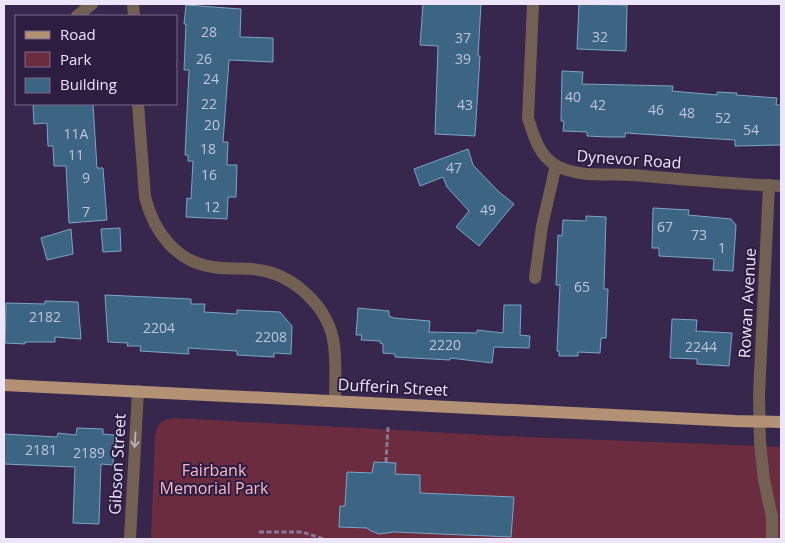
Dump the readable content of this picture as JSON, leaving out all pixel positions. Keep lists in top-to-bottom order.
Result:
{
  "streets": {
    "main road": ["Dufferin Street"],
    "street": ["Dynevor Road", "Rowan Avenue", "Gibson Street"]
  },
  "crossings": [
    ["Dynevor Road", "Rowan Avenue"],
    ["Rowan Avenue", "Dufferin Street"],
    ["Dufferin Street", "Gibson Street"]
  ],
  "one_way": ["Gibson Street"],
  "parks": ["Fairbank Memorial Park"],
  "house_numbers": [
    "28",
    "32",
    "37",
    "26",
    "39",
    "24",
    "40",
    "22",
    "43",
    "42",
    "46",
    "48",
    "52",
    "20",
    "54",
    "11A",
    "18",
    "11",
    "47",
    "16",
    "9",
    "12",
    "49",
    "7",
    "67",
    "73",
    "1",
    "65",
    "2182",
    "2204",
    "2208",
    "2220",
    "2244",
    "2181",
    "2189"
  ],
  "legend": ["Road", "Park", "Building"]
}
